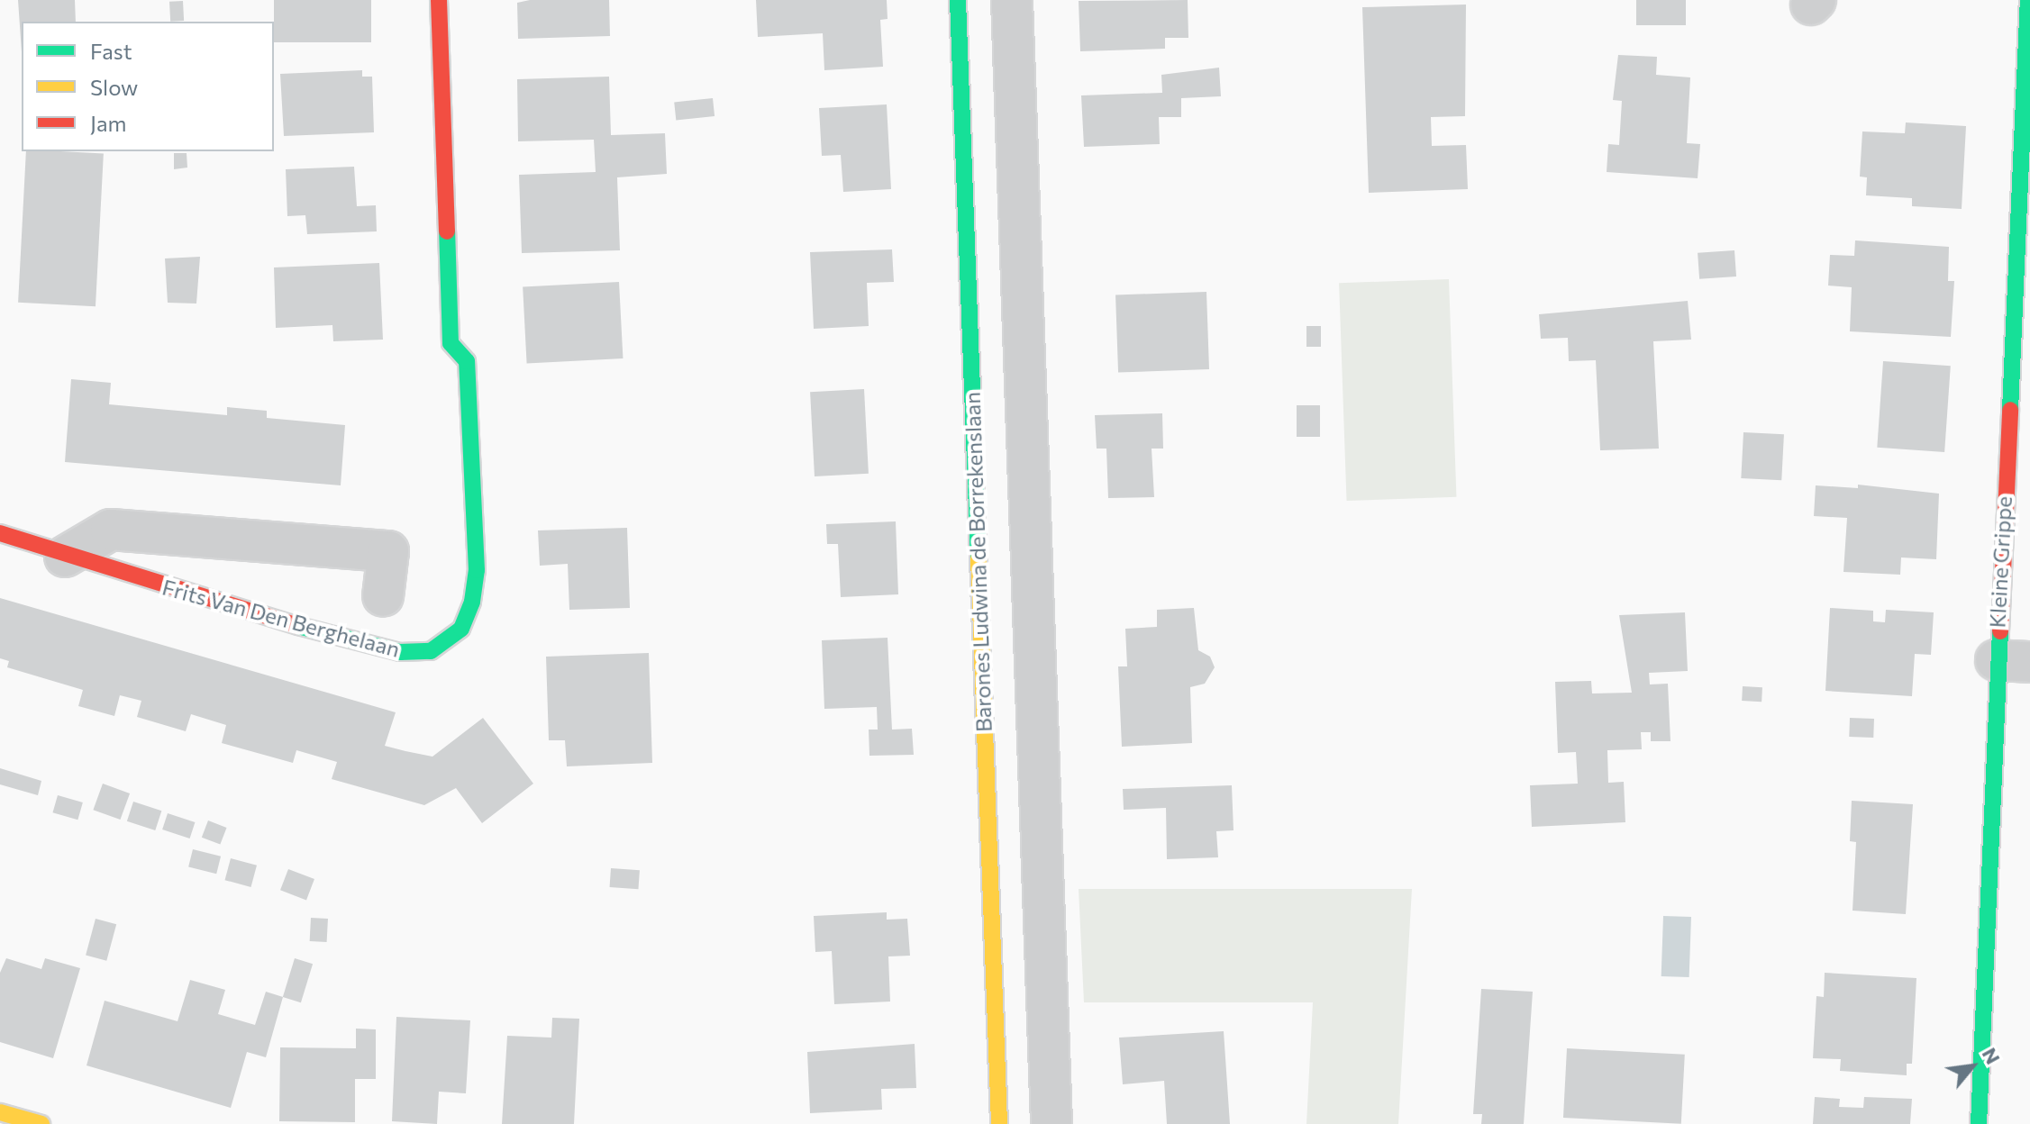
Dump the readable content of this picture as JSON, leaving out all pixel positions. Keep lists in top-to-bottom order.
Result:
{
  "streets": {
    "street": ["Barones Ludwina de Borrekenslaan", "Kleine Grippe", "Frits Van Den Berghelaan"]
  },
  "legend": ["Fast", "Slow", "Jam"],
  "north": "top right"
}
